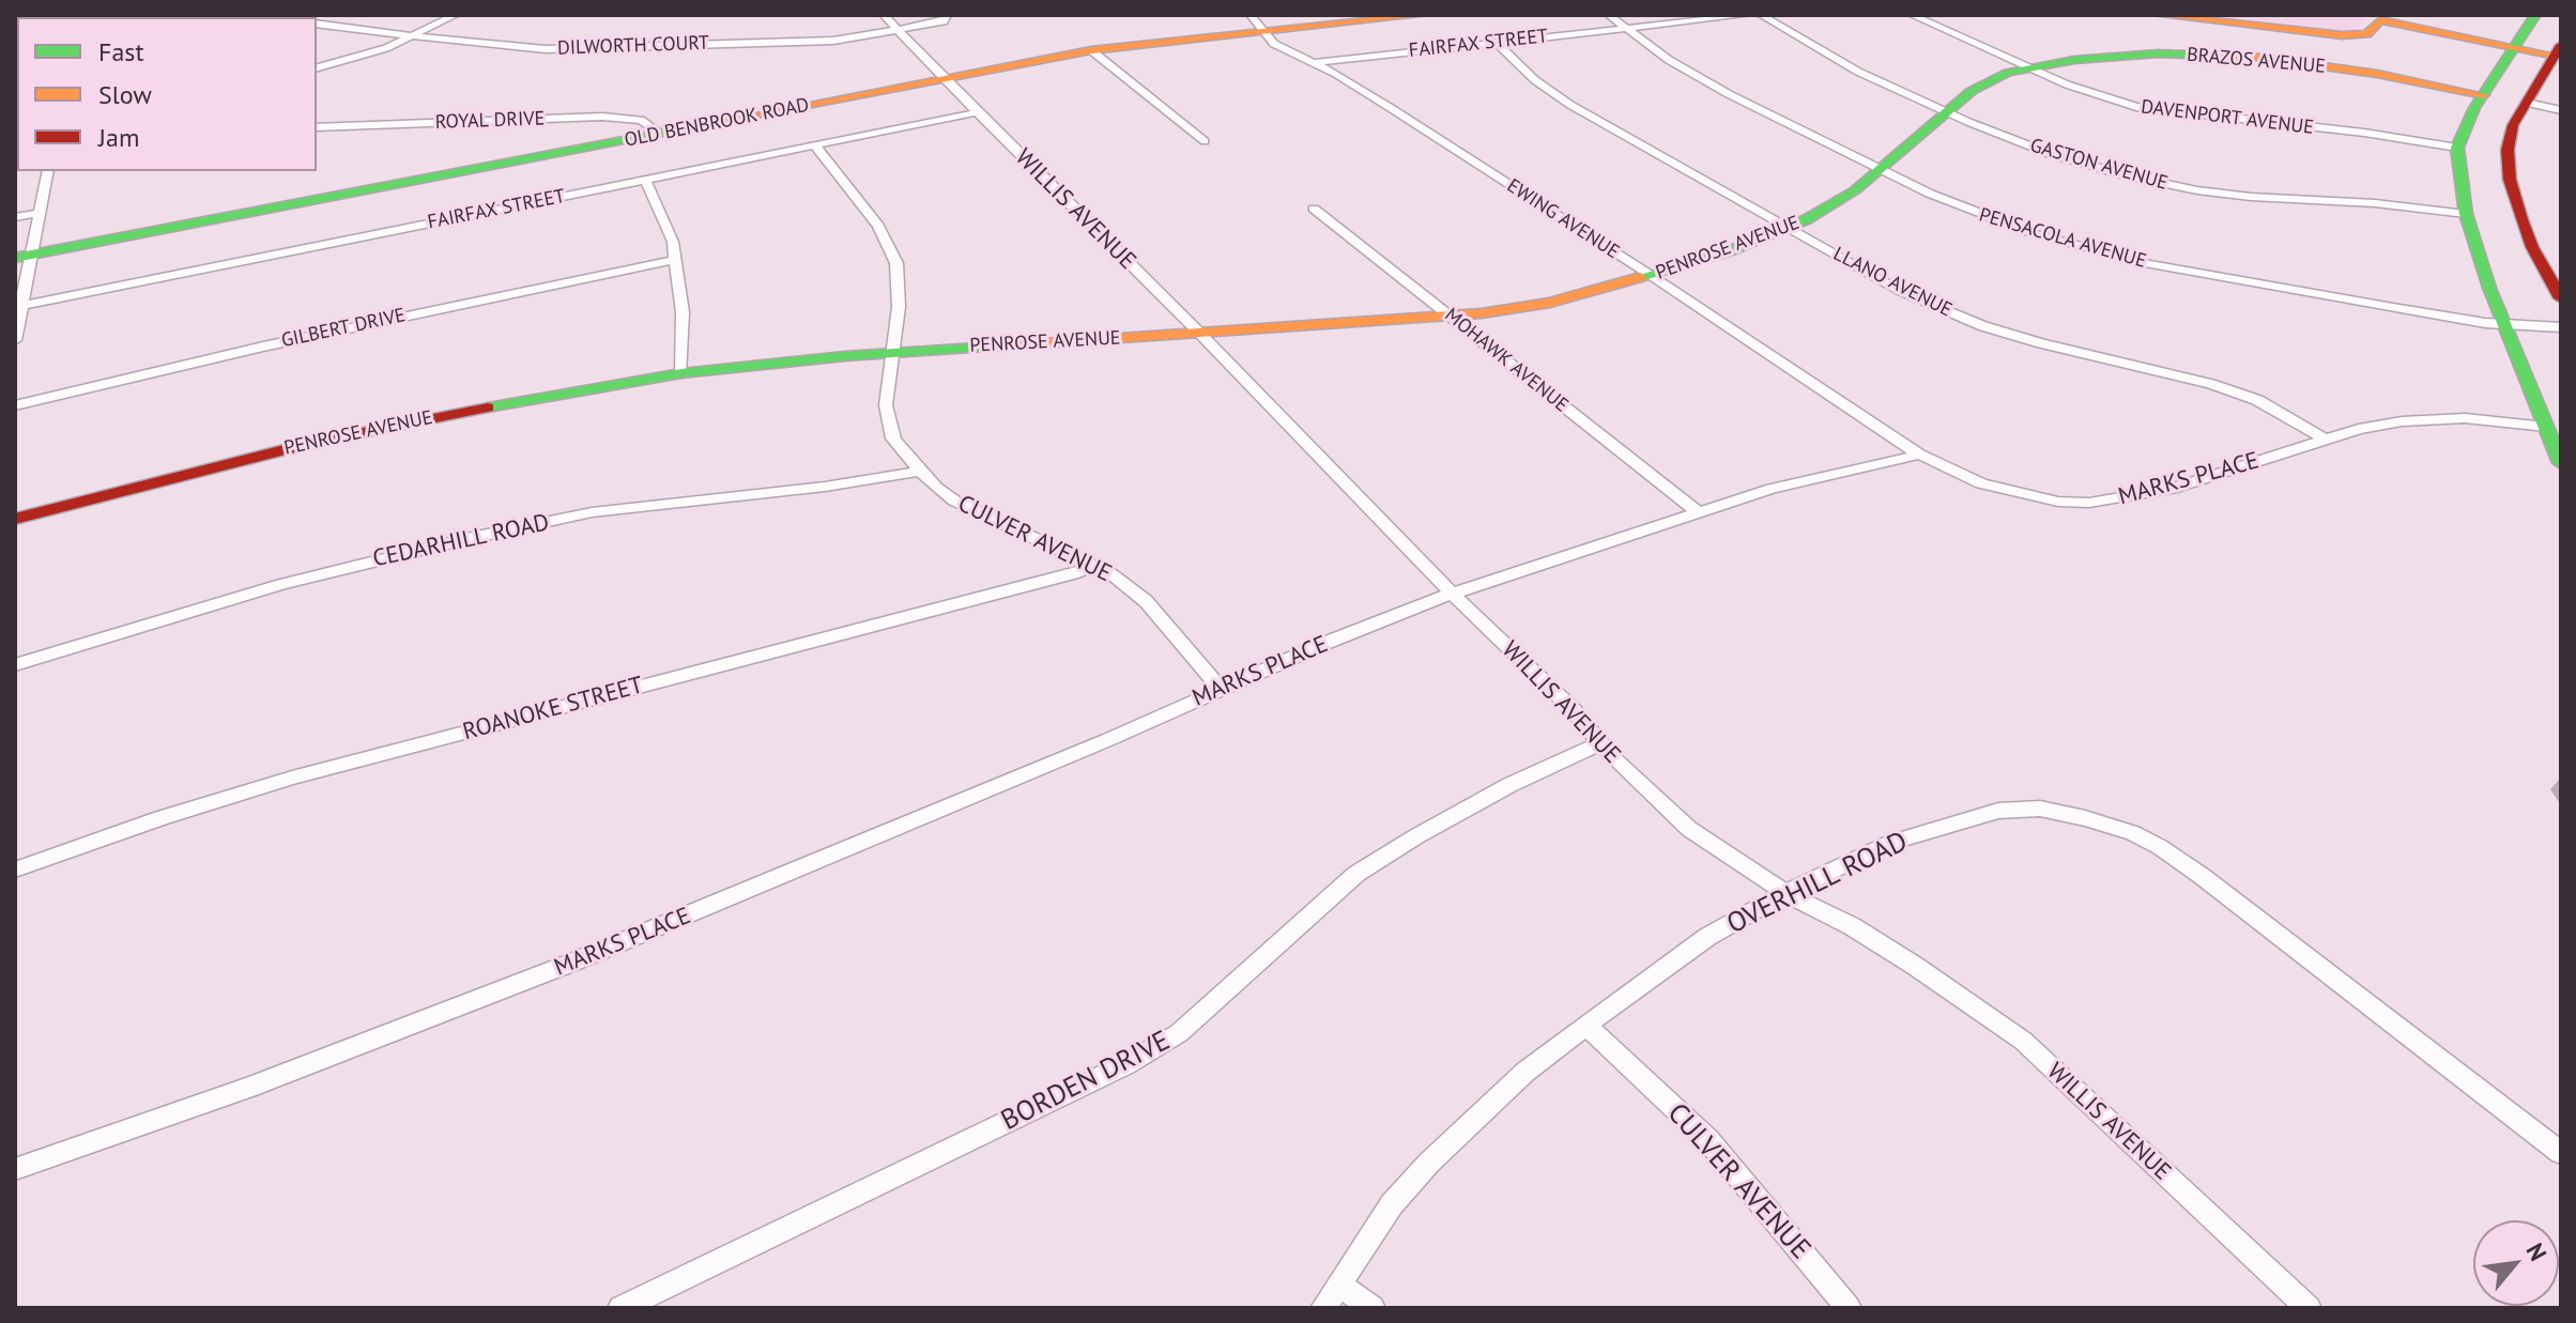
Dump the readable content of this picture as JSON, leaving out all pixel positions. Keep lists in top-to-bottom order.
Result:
{
  "streets": {
    "street": [
      "FAIRFAX STREET",
      "DILWORTH COURT",
      "BRAZOS AVENUE",
      "DAVENPORT AVENUE",
      "ROYAL DRIVE",
      "OLD BENBROOK ROAD",
      "GASTON AVENUE",
      "WILLIS AVENUE",
      "EWING AVENUE",
      "PENSACOLA AVENUE",
      "PENROSE AVENUE",
      "LLANO AVENUE",
      "GILBERT DRIVE",
      "MOHAWK AVENUE",
      "MARKS PLACE",
      "CULVER AVENUE",
      "CEDARHILL ROAD",
      "ROANOKE STREET",
      "OVERHILL ROAD",
      "BORDEN DRIVE"
    ]
  },
  "crossings": [
    ["FAIRFAX STREET", "WILLIS AVENUE"],
    ["FAIRFAX STREET", "EWING AVENUE"],
    ["FAIRFAX STREET", "PENSACOLA AVENUE"],
    ["FAIRFAX STREET", "LLANO AVENUE"],
    ["FAIRFAX STREET", "CULVER AVENUE"],
    ["DILWORTH COURT", "WILLIS AVENUE"],
    ["BRAZOS AVENUE", "DAVENPORT AVENUE"],
    ["BRAZOS AVENUE", "PENROSE AVENUE"],
    ["DAVENPORT AVENUE", "PENROSE AVENUE"],
    ["ROYAL DRIVE", "OLD BENBROOK ROAD"],
    ["OLD BENBROOK ROAD", "WILLIS AVENUE"],
    ["OLD BENBROOK ROAD", "EWING AVENUE"],
    ["GASTON AVENUE", "PENROSE AVENUE"],
    ["WILLIS AVENUE", "PENROSE AVENUE"],
    ["WILLIS AVENUE", "MARKS PLACE"],
    ["WILLIS AVENUE", "OVERHILL ROAD"],
    ["WILLIS AVENUE", "BORDEN DRIVE"],
    ["EWING AVENUE", "PENROSE AVENUE"],
    ["EWING AVENUE", "MARKS PLACE"],
    ["PENSACOLA AVENUE", "PENROSE AVENUE"],
    ["PENROSE AVENUE", "LLANO AVENUE"],
    ["PENROSE AVENUE", "MOHAWK AVENUE"],
    ["PENROSE AVENUE", "CULVER AVENUE"],
    ["LLANO AVENUE", "MARKS PLACE"],
    ["MOHAWK AVENUE", "MARKS PLACE"],
    ["MARKS PLACE", "CULVER AVENUE"],
    ["CULVER AVENUE", "CEDARHILL ROAD"],
    ["CULVER AVENUE", "ROANOKE STREET"],
    ["CULVER AVENUE", "OVERHILL ROAD"]
  ],
  "legend": ["Fast", "Slow", "Jam"],
  "north": "top right"
}
